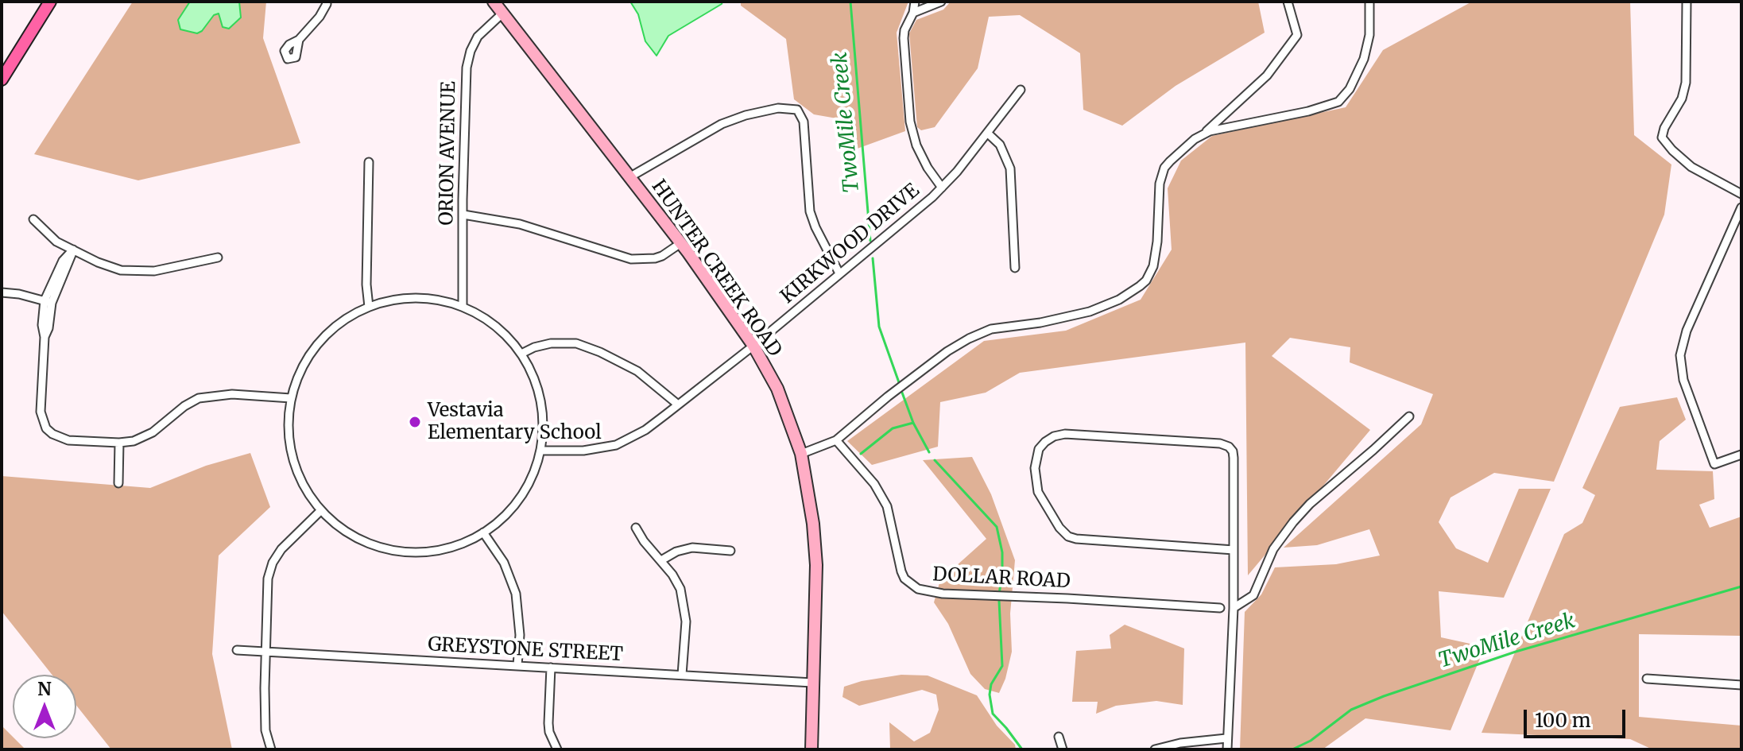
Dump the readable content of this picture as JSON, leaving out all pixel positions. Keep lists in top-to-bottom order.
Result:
{
  "streets": {
    "main road": ["HUNTER CREEK ROAD"],
    "street": [
      "ORION AVENUE",
      "KIRKWOOD DRIVE",
      "DOLLAR ROAD",
      "GREYSTONE STREET"
    ]
  },
  "crossings": [
    ["ORION AVENUE", "HUNTER CREEK ROAD"],
    ["KIRKWOOD DRIVE", "HUNTER CREEK ROAD"],
    ["HUNTER CREEK ROAD", "GREYSTONE STREET"]
  ],
  "water": ["TwoMile Creek"],
  "places": ["Vestavia Elementary School"],
  "scale_bar": "100 m",
  "north": "top"
}
